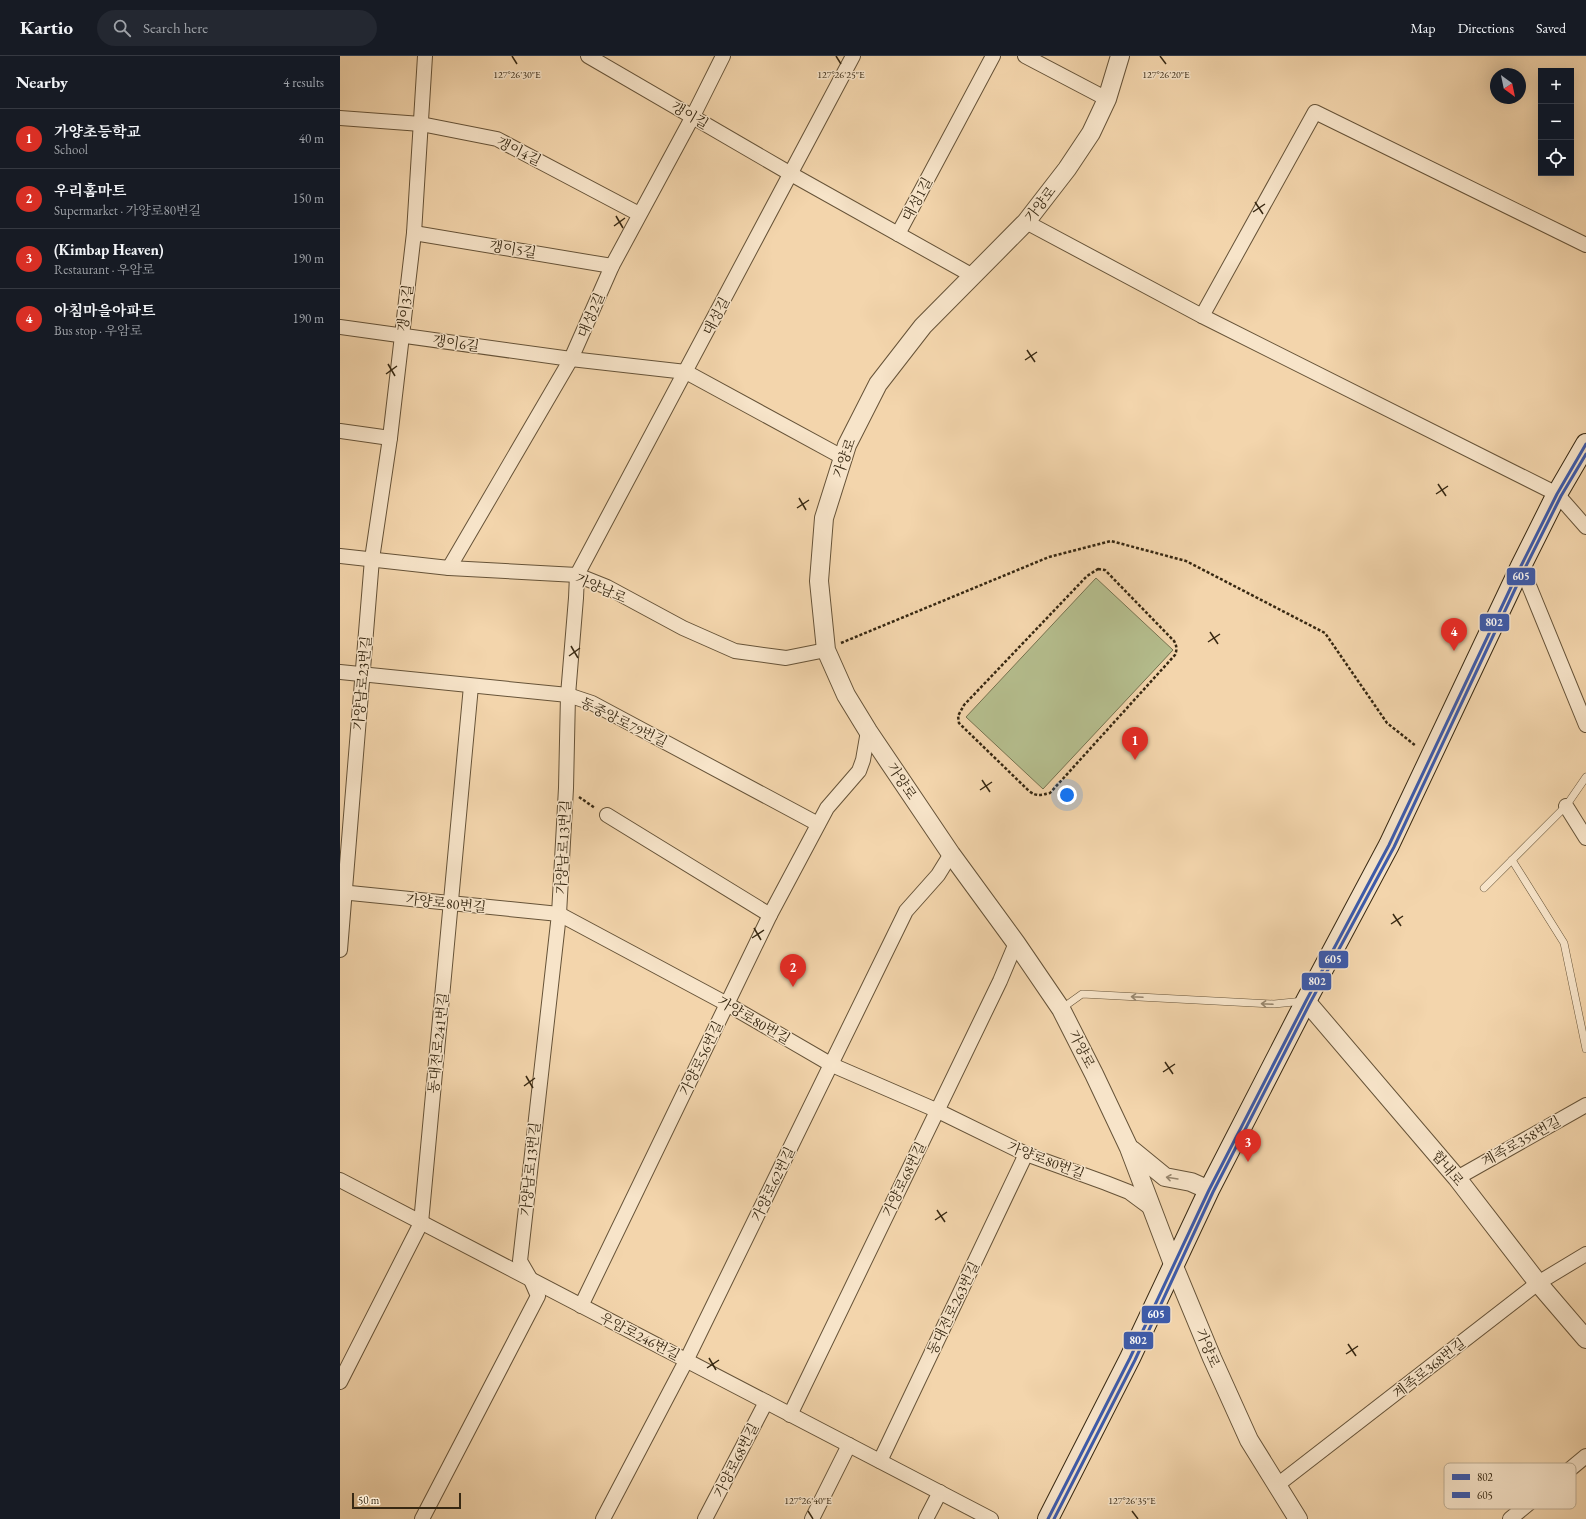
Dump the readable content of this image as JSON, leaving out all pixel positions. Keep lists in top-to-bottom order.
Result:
{
  "streets": {
    "street": [
      "갱이길",
      "갱이4길",
      "대성1길",
      "가양로",
      "갱이5길",
      "갱이3길",
      "대성2길",
      "대성길",
      "갱이6길",
      "가양남로",
      "가양남로23번길",
      "동중앙로79번길",
      "가양남로13번길",
      "가양로80번길",
      "동대전로241번길",
      "가양로56번길",
      "계족로358번길",
      "합내로",
      "가양로68번길",
      "가양로62번길",
      "동대전로263번길",
      "우암로246번길",
      "계족로368번길"
    ]
  },
  "crossings": [
    ["갱이길", "대성1길"],
    ["갱이길", "대성2길"],
    ["갱이길", "대성길"],
    ["갱이4길", "갱이3길"],
    ["갱이4길", "대성2길"],
    ["대성1길", "대성길"],
    ["가양로", "가양남로"],
    ["가양로", "가양로80번길"],
    ["가양로", "가양로56번길"],
    ["가양로", "가양로68번길"],
    ["가양로", "가양로62번길"],
    ["가양로", "계족로368번길"],
    ["갱이5길", "갱이3길"],
    ["갱이5길", "대성2길"],
    ["갱이3길", "갱이6길"],
    ["갱이3길", "가양남로"],
    ["갱이3길", "가양남로23번길"],
    ["대성2길", "갱이6길"],
    ["대성2길", "가양남로"],
    ["대성길", "갱이6길"],
    ["대성길", "가양남로"],
    ["대성길", "가양남로13번길"],
    ["가양남로", "가양남로23번길"],
    ["가양남로", "가양남로13번길"],
    ["가양남로23번길", "동중앙로79번길"],
    ["가양남로23번길", "가양로80번길"],
    ["동중앙로79번길", "가양남로13번길"],
    ["동중앙로79번길", "동대전로241번길"],
    ["동중앙로79번길", "가양로56번길"],
    ["가양남로13번길", "가양로80번길"],
    ["가양남로13번길", "우암로246번길"],
    ["가양로80번길", "동대전로241번길"],
    ["가양로80번길", "가양로56번길"],
    ["가양로80번길", "가양로68번길"],
    ["가양로80번길", "가양로62번길"],
    ["가양로80번길", "동대전로263번길"],
    ["동대전로241번길", "우암로246번길"],
    ["가양로56번길", "우암로246번길"],
    ["계족로358번길", "합내로"],
    ["합내로", "계족로368번길"],
    ["가양로68번길", "우암로246번길"],
    ["가양로62번길", "우암로246번길"],
    ["동대전로263번길", "우암로246번길"]
  ],
  "lines": ["transit line 802", "transit line 605"],
  "legend": ["802", "605"],
  "scale_bar": "50 m",
  "north": "bottom right",
  "page": {
    "header": "Kartio",
    "search": "Search here",
    "nav": ["Map", "Directions", "Saved"],
    "heading": ["Nearby", "4 results"],
    "map_buttons": ["+", "−"],
    "list": [
      {
        "mark": "1",
        "name": "가양초등학교",
        "note": "School",
        "value": "40 m"
      },
      {
        "mark": "2",
        "name": "우리홈마트",
        "note": "Supermarket · 가양로80번길",
        "value": "150 m"
      },
      {
        "mark": "3",
        "name": "(Kimbap Heaven)",
        "note": "Restaurant · 우암로",
        "value": "190 m"
      },
      {
        "mark": "4",
        "name": "아침마을아파트",
        "note": "Bus stop · 우암로",
        "value": "190 m"
      }
    ],
    "pins": [
      "4",
      "1",
      "2",
      "3"
    ],
    "scale": "50 m"
  },
  "coordinates": [
    "127°26'30\"E",
    "127°26'25\"E",
    "127°26'20\"E",
    "127°26'40\"E",
    "127°26'35\"E"
  ]
}
